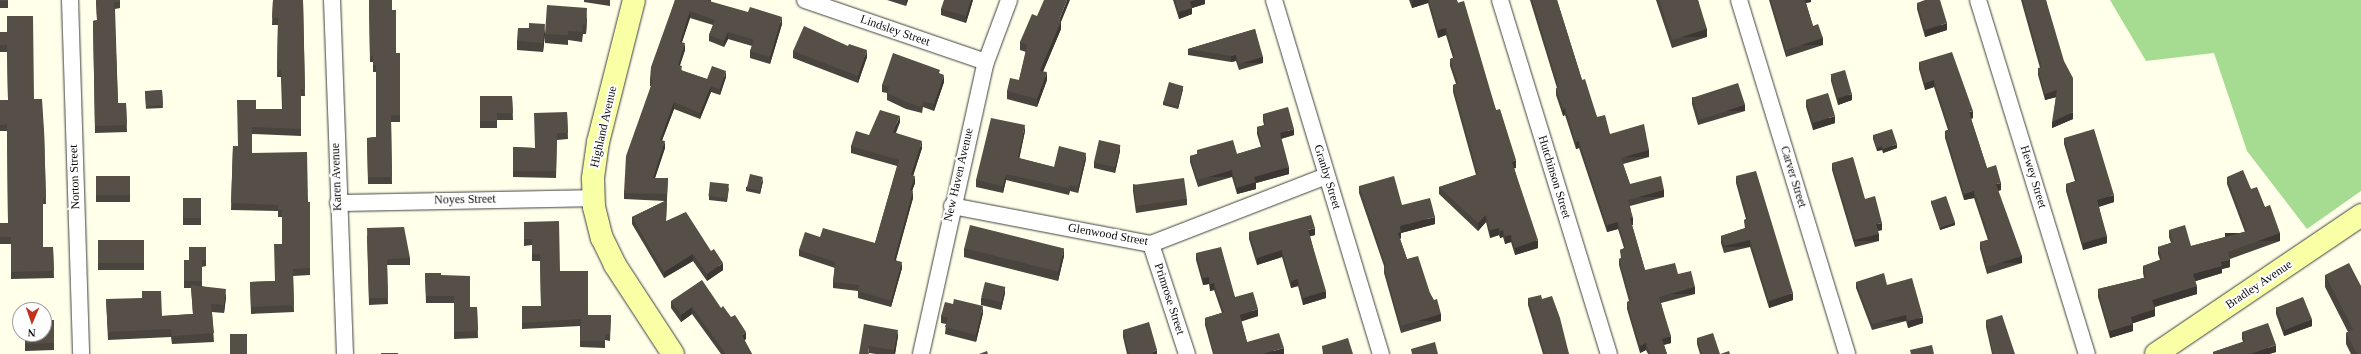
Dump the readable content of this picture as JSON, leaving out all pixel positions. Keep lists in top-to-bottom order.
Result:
{
  "streets": {
    "main road": ["Highland Avenue", "Bradley Avenue"],
    "street": [
      "Lindsley Street",
      "New Haven Avenue",
      "Norton Street",
      "Karen Avenue",
      "Granby Street",
      "Hutchinson Street",
      "Carver Street",
      "Hewey Street",
      "Noyes Street",
      "Glenwood Street",
      "Primrose Street"
    ]
  },
  "crossings": [
    ["Lindsley Street", "New Haven Avenue"],
    ["Highland Avenue", "Noyes Street"],
    ["New Haven Avenue", "Glenwood Street"],
    ["Karen Avenue", "Noyes Street"],
    ["Granby Street", "Glenwood Street"],
    ["Glenwood Street", "Primrose Street"]
  ],
  "north": "bottom"
}
